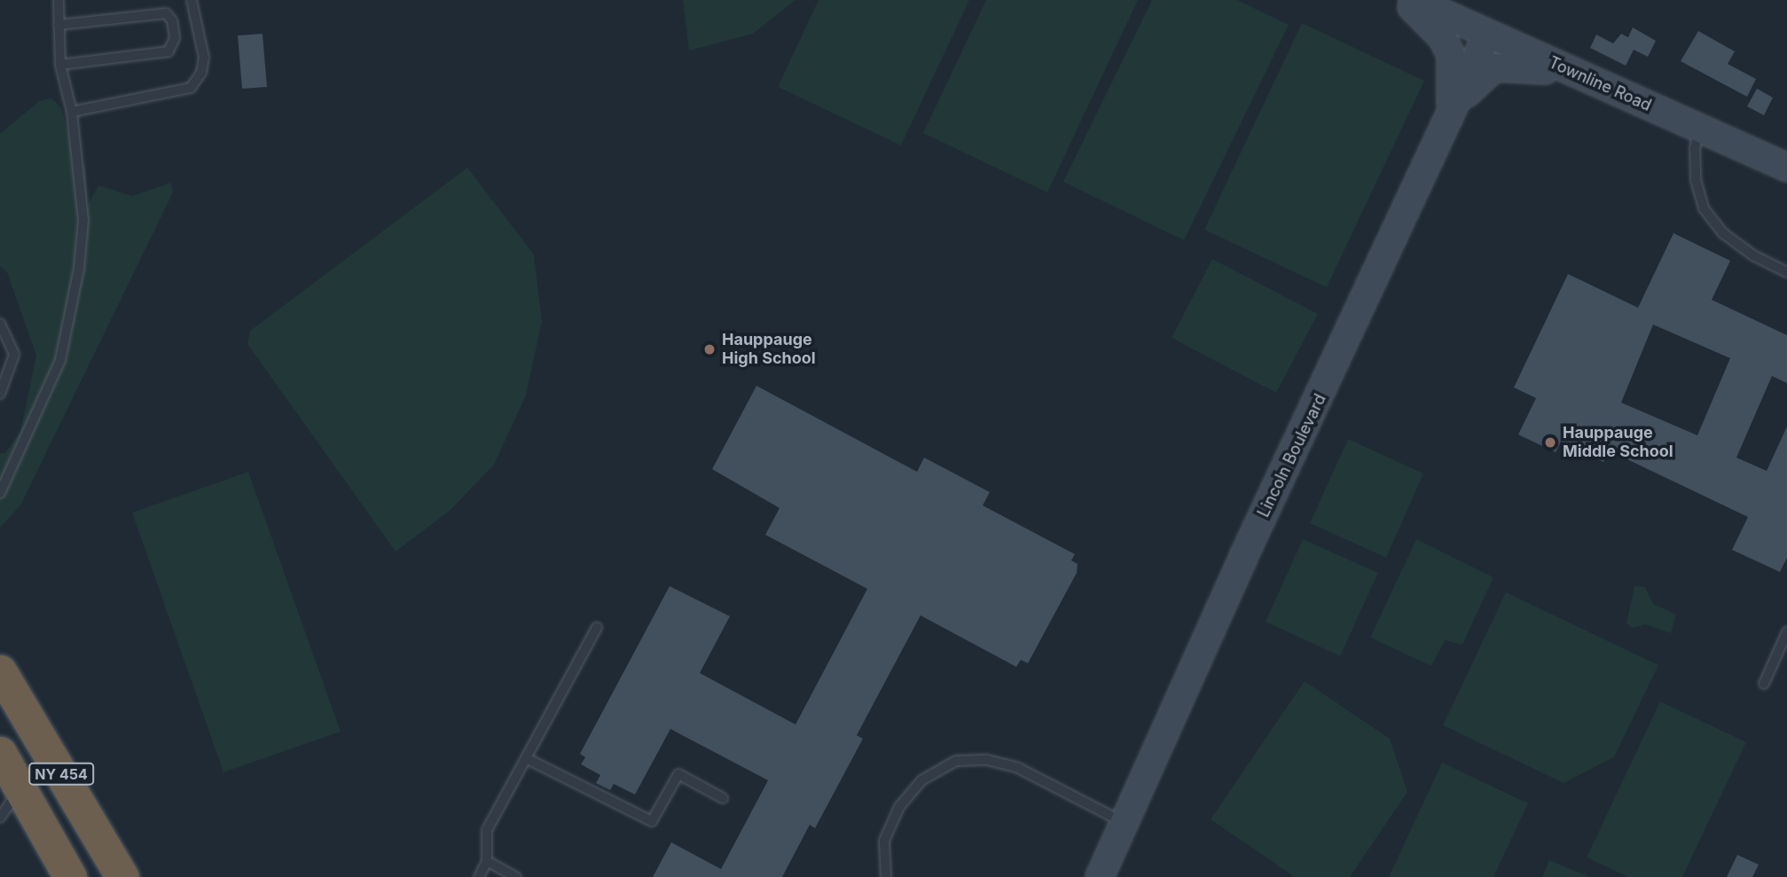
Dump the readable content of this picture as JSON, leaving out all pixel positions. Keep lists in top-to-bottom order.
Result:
{
  "streets": {
    "highway": ["NY 454"],
    "street": ["Townline Road", "Lincoln Boulevard"]
  },
  "crossings": [
    ["Townline Road", "Lincoln Boulevard"]
  ],
  "places": ["Hauppauge High School", "Hauppauge Middle School"]
}
